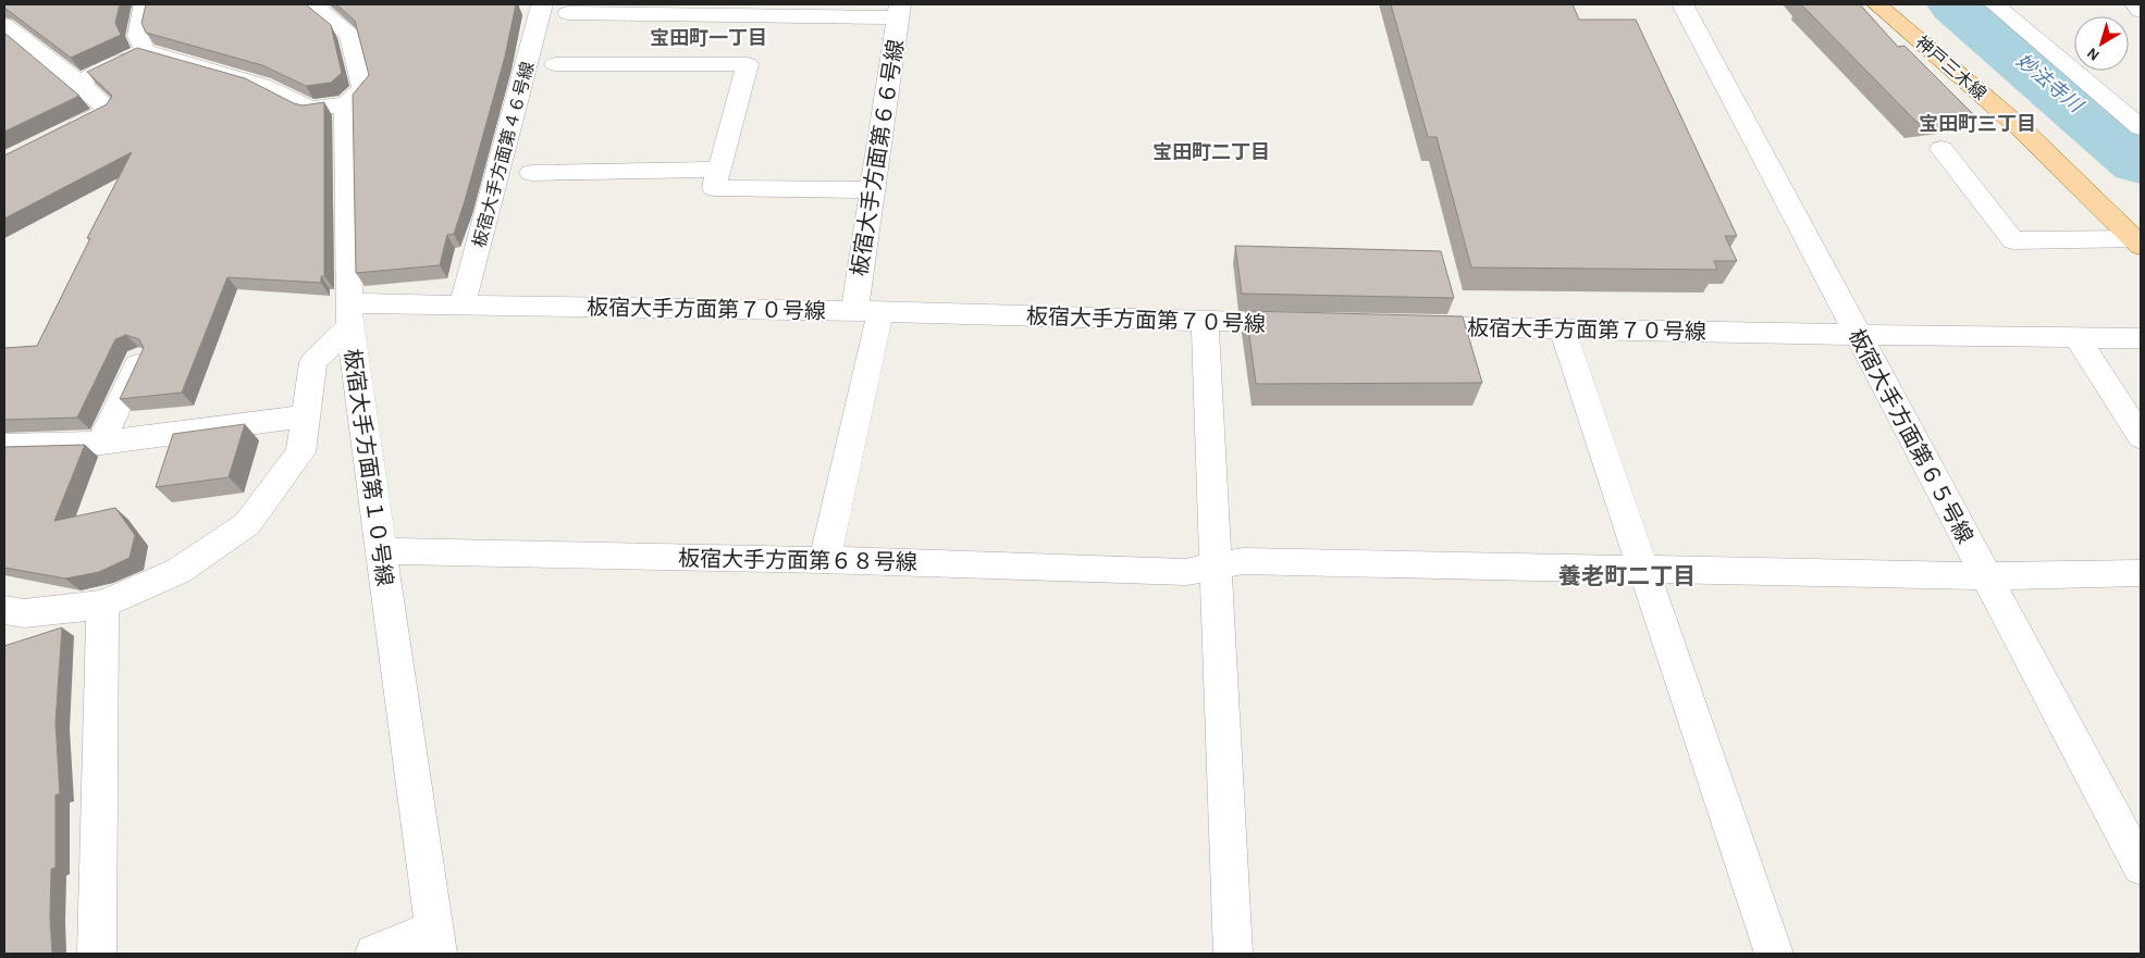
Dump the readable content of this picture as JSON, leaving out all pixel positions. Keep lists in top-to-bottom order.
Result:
{
  "streets": {
    "main road": ["神戸三木線"],
    "street": [
      "板宿大手方面第４６号線",
      "板宿大手方面第６６号線",
      "板宿大手方面第７０号線",
      "板宿大手方面第６５号線",
      "板宿大手方面第１０号線",
      "板宿大手方面第６８号線"
    ]
  },
  "crossings": [
    ["板宿大手方面第４６号線", "板宿大手方面第７０号線"],
    ["板宿大手方面第６６号線", "板宿大手方面第７０号線"],
    ["板宿大手方面第６６号線", "板宿大手方面第６８号線"],
    ["板宿大手方面第７０号線", "板宿大手方面第６５号線"],
    ["板宿大手方面第７０号線", "板宿大手方面第１０号線"],
    ["板宿大手方面第６５号線", "板宿大手方面第６８号線"],
    ["板宿大手方面第１０号線", "板宿大手方面第６８号線"]
  ],
  "districts": [
    "宝田町一丁目",
    "宝田町三丁目",
    "宝田町二丁目",
    "養老町二丁目"
  ],
  "water": ["妙法寺川"],
  "north": "bottom left"
}
